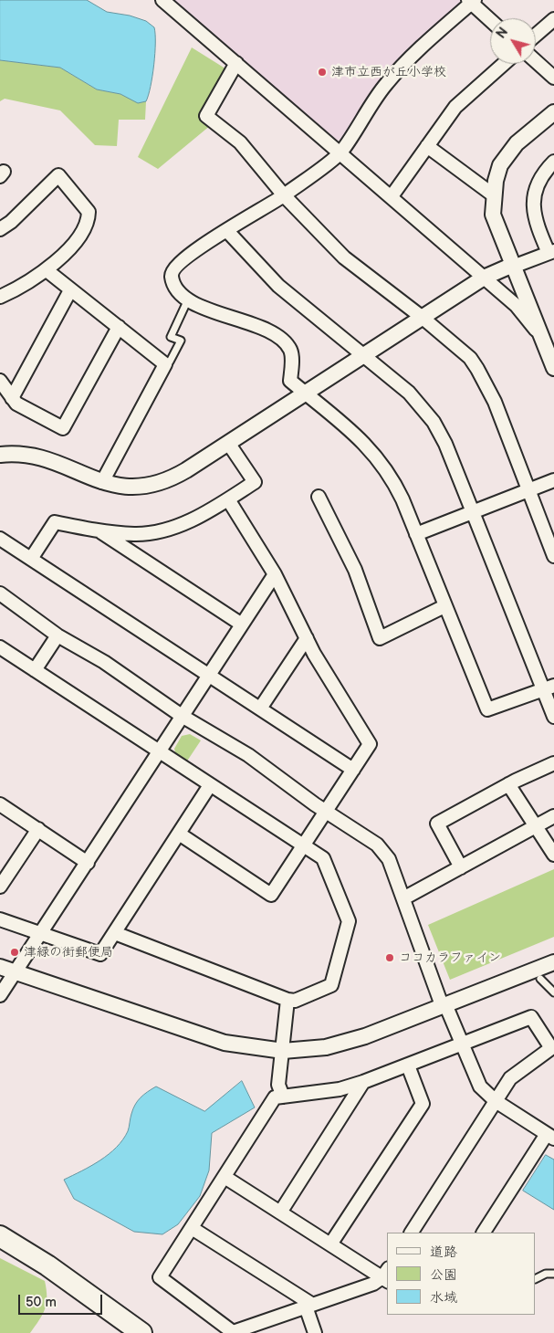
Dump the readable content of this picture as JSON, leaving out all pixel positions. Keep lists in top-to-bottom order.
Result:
{
  "places": ["津市立西が丘小学校", "津緑の街郵便局", "ココカラファイン"],
  "legend": ["道路", "公園", "水域"],
  "scale_bar": "50 m",
  "north": "top left"
}
